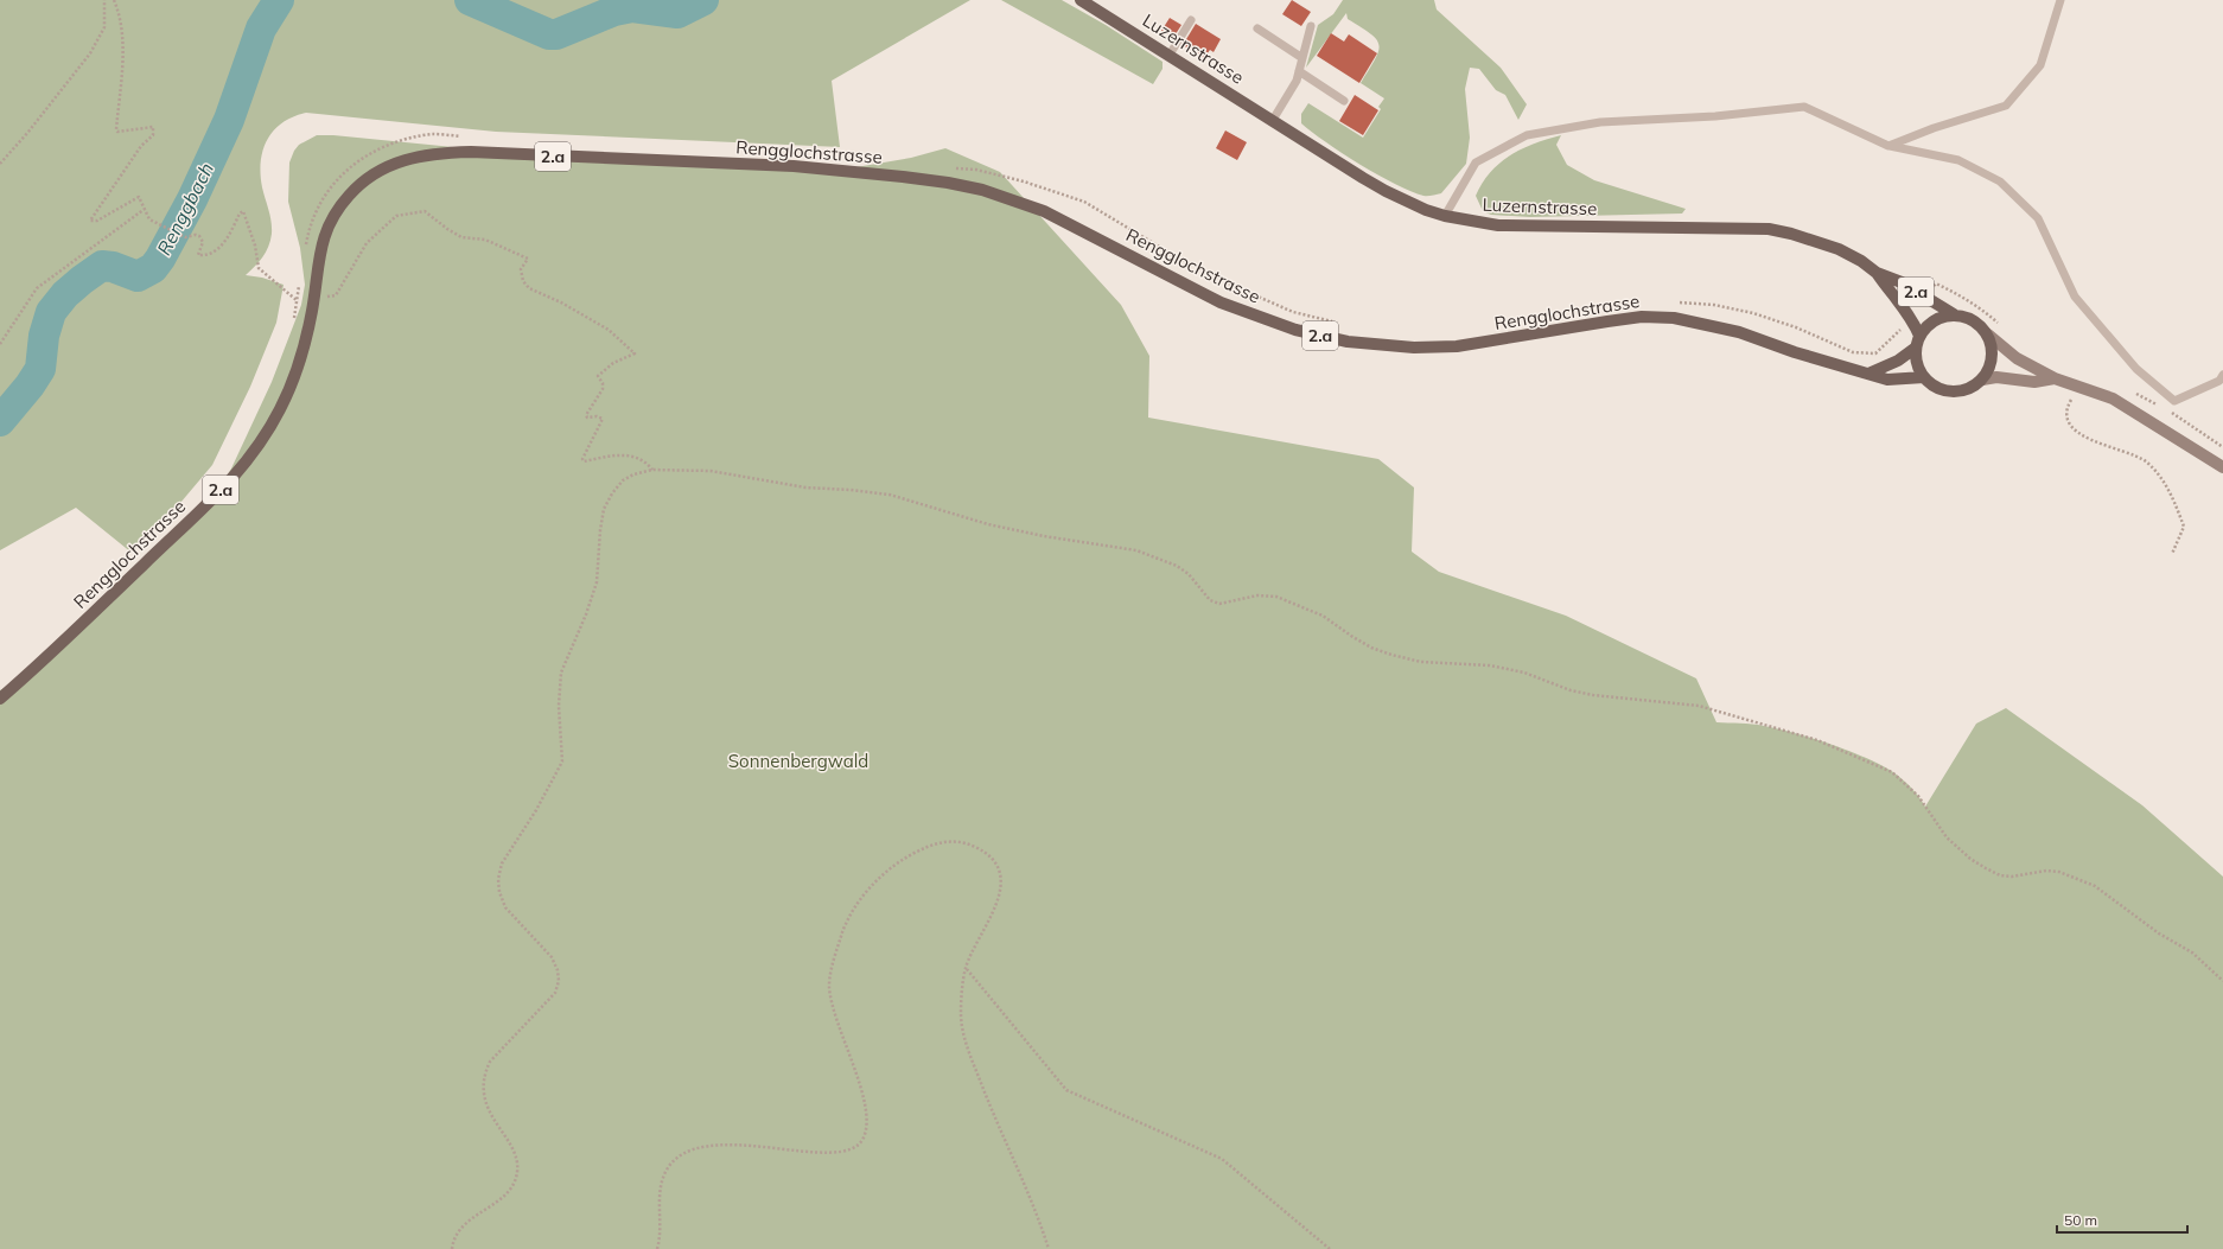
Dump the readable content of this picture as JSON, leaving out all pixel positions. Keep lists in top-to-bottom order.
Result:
{
  "streets": {
    "main road": ["Luzernstrasse", "Rengglochstrasse", "2.a"]
  },
  "crossings": [
    ["Luzernstrasse", "Rengglochstrasse"]
  ],
  "water": ["Renggbach"],
  "parks": ["Sonnenbergwald"],
  "scale_bar": "50 m"
}
